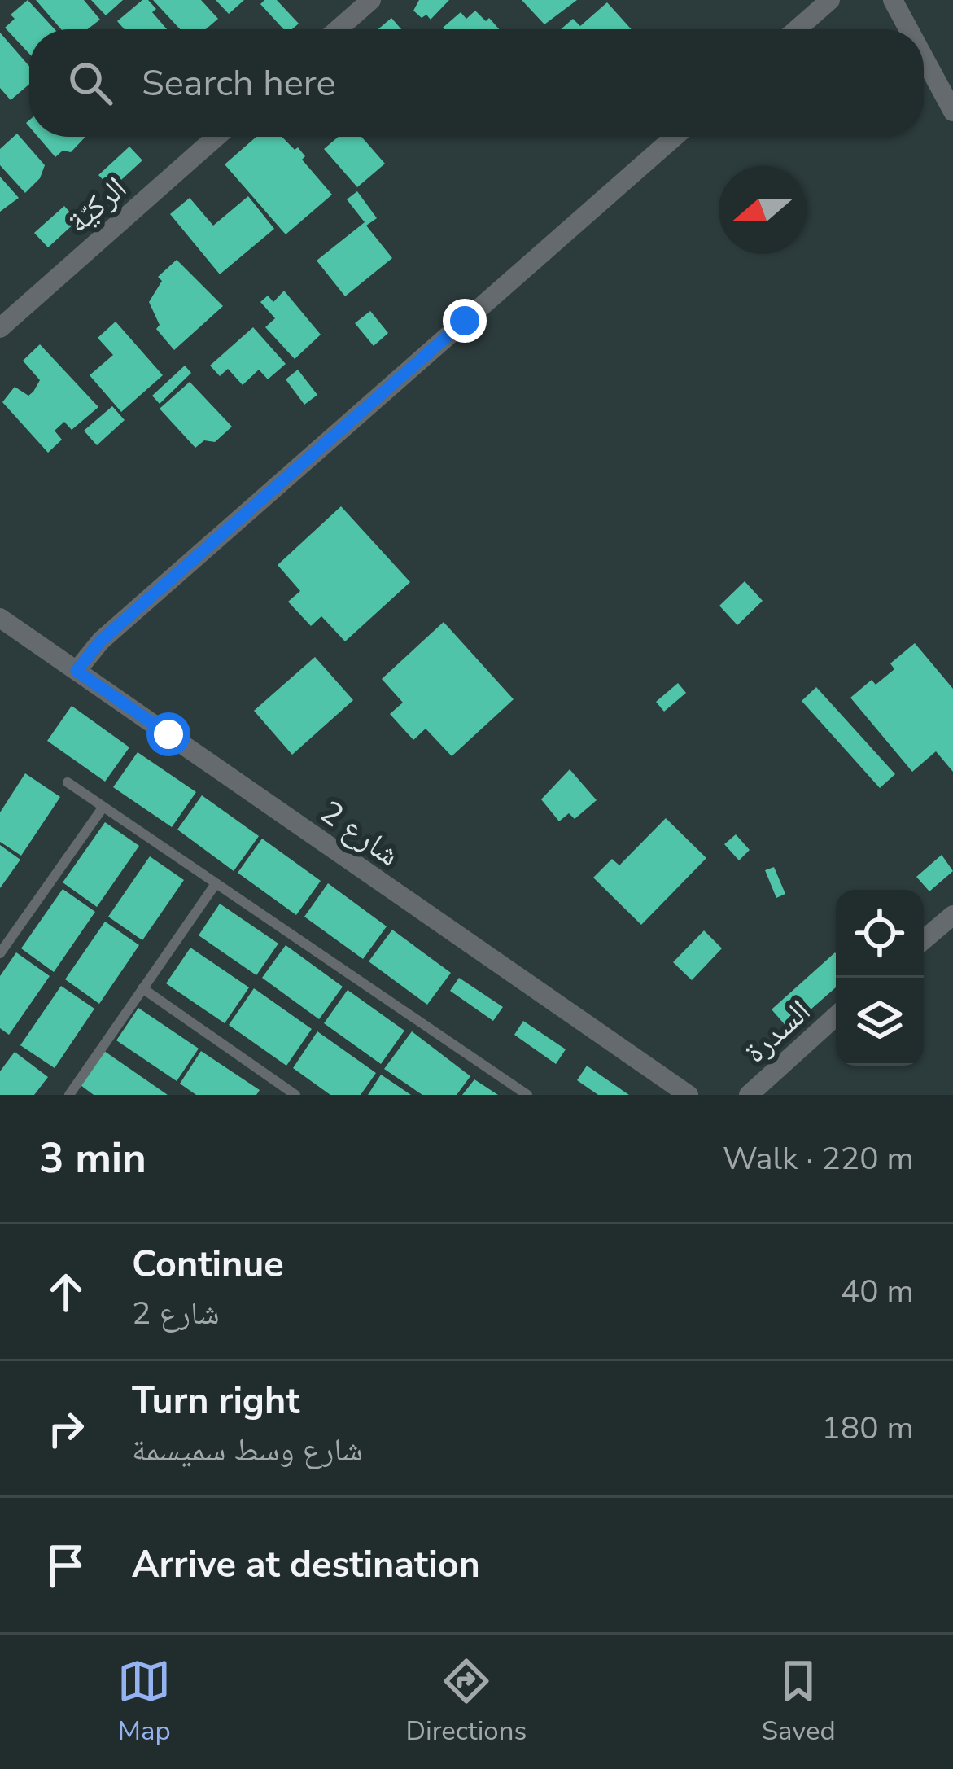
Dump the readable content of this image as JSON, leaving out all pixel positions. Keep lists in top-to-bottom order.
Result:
{
  "streets": {
    "street": ["الركيّة", "شارع 2", "السدرة"]
  },
  "north": "left",
  "page": {
    "search": "Search here",
    "heading": ["3 min", "Walk · 220 m"],
    "list": [
      ["Continue", "شارع 2", "40 m"],
      ["Turn right", "شارع وسط سميسمة", "180 m"],
      "Arrive at destination"
    ],
    "nav": ["Map", "Directions", "Saved"]
  }
}
